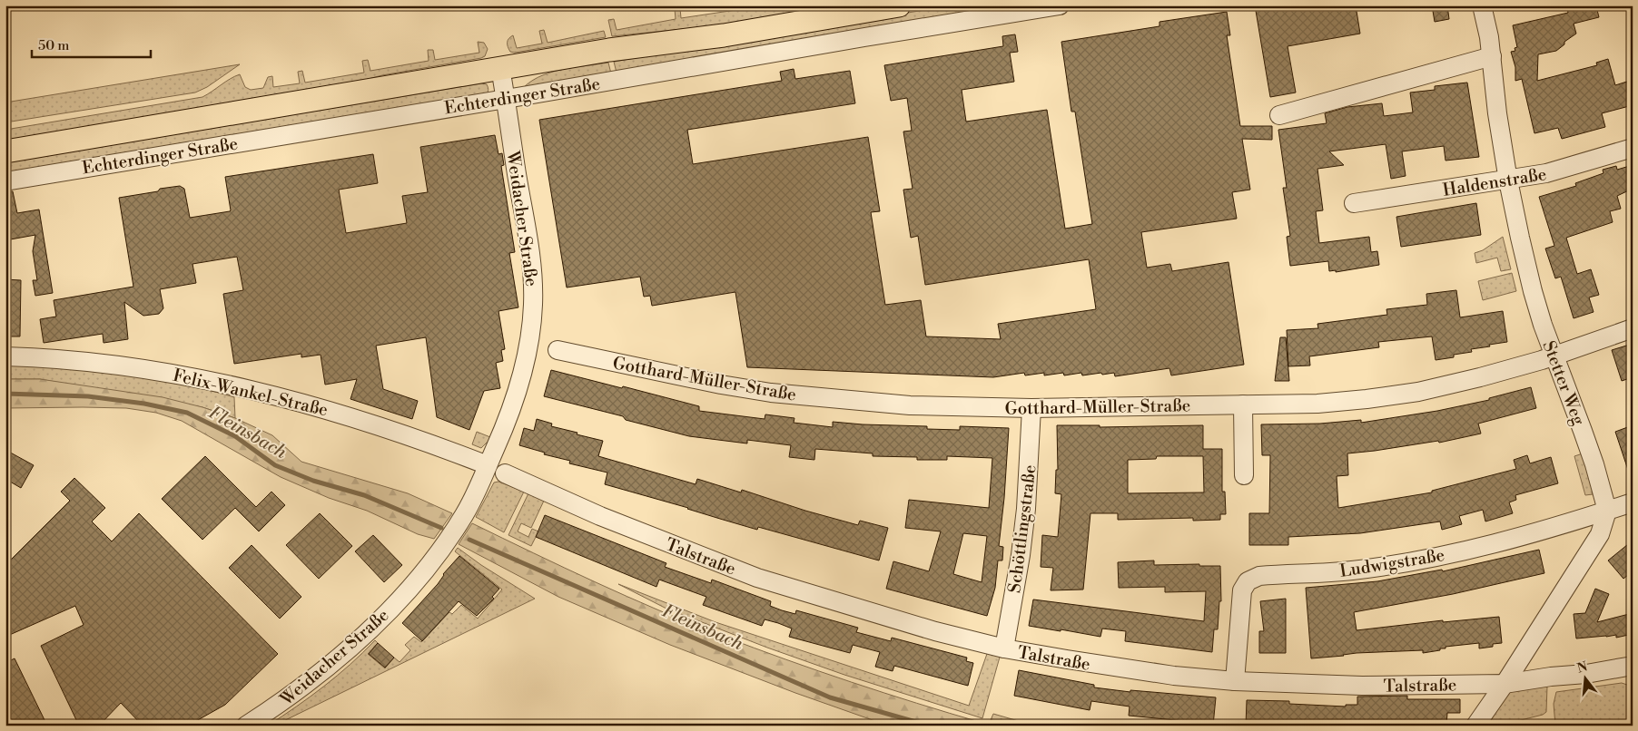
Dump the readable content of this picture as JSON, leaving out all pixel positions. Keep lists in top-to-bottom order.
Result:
{
  "streets": {
    "main road": ["Echterdinger Straße"],
    "street": [
      "Haldenstraße",
      "Weidacher Straße",
      "Gotthard-Müller-Straße",
      "Stetter Weg",
      "Felix-Wankel-Straße",
      "Schöttlingstraße",
      "Talstraße",
      "Ludwigstraße"
    ]
  },
  "crossings": [
    ["Echterdinger Straße", "Weidacher Straße"],
    ["Haldenstraße", "Stetter Weg"],
    ["Weidacher Straße", "Felix-Wankel-Straße"],
    ["Gotthard-Müller-Straße", "Stetter Weg"],
    ["Gotthard-Müller-Straße", "Schöttlingstraße"],
    ["Stetter Weg", "Ludwigstraße"],
    ["Schöttlingstraße", "Talstraße"],
    ["Talstraße", "Ludwigstraße"]
  ],
  "water": ["Fleinsbach"],
  "scale_bar": "50 m",
  "north": "top"
}
